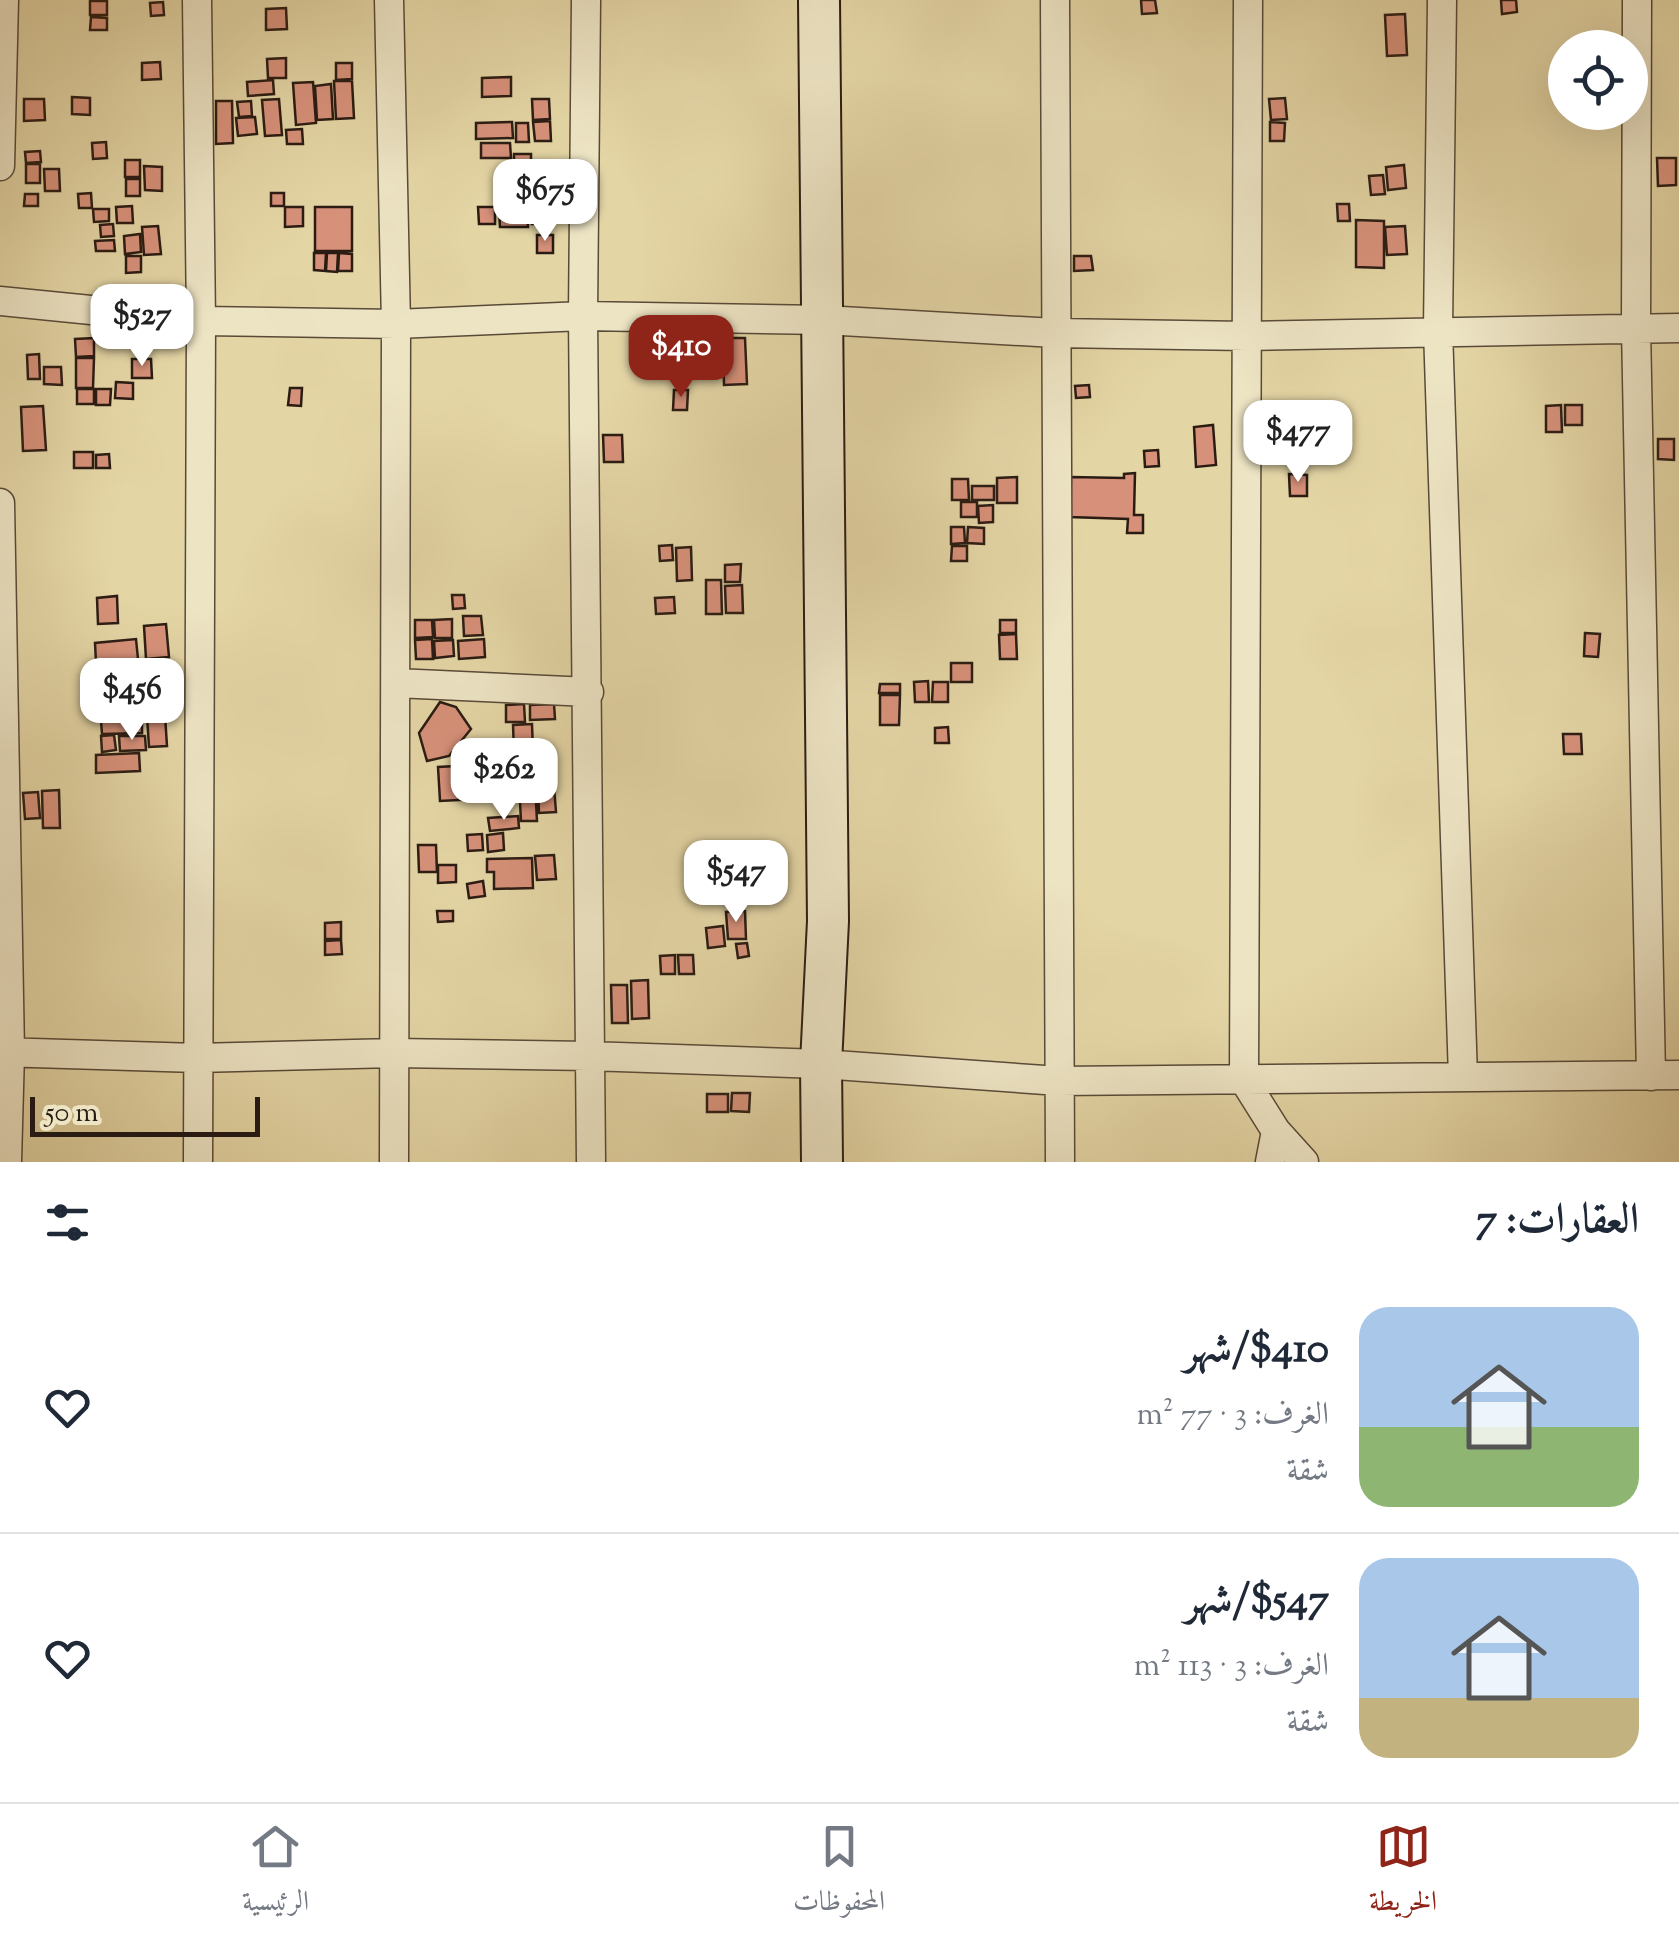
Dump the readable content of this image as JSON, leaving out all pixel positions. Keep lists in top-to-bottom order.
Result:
{
  "scale_bar": "50 m",
  "page": {
    "price": [
      "$675",
      "$527",
      "$410",
      "$477",
      "$456",
      "$262",
      "$547"
    ],
    "scale": "50 m",
    "heading": "العقارات: 7",
    "list": [
      {
        "name": "$410/شهر",
        "note": "الغرف: 3 · 77 m² · شقة"
      },
      {
        "name": "$547/شهر",
        "note": "الغرف: 3 · 113 m² · شقة"
      }
    ],
    "tabs": ["الخريطة", "المحفوظات", "الرئيسية"]
  }
}
